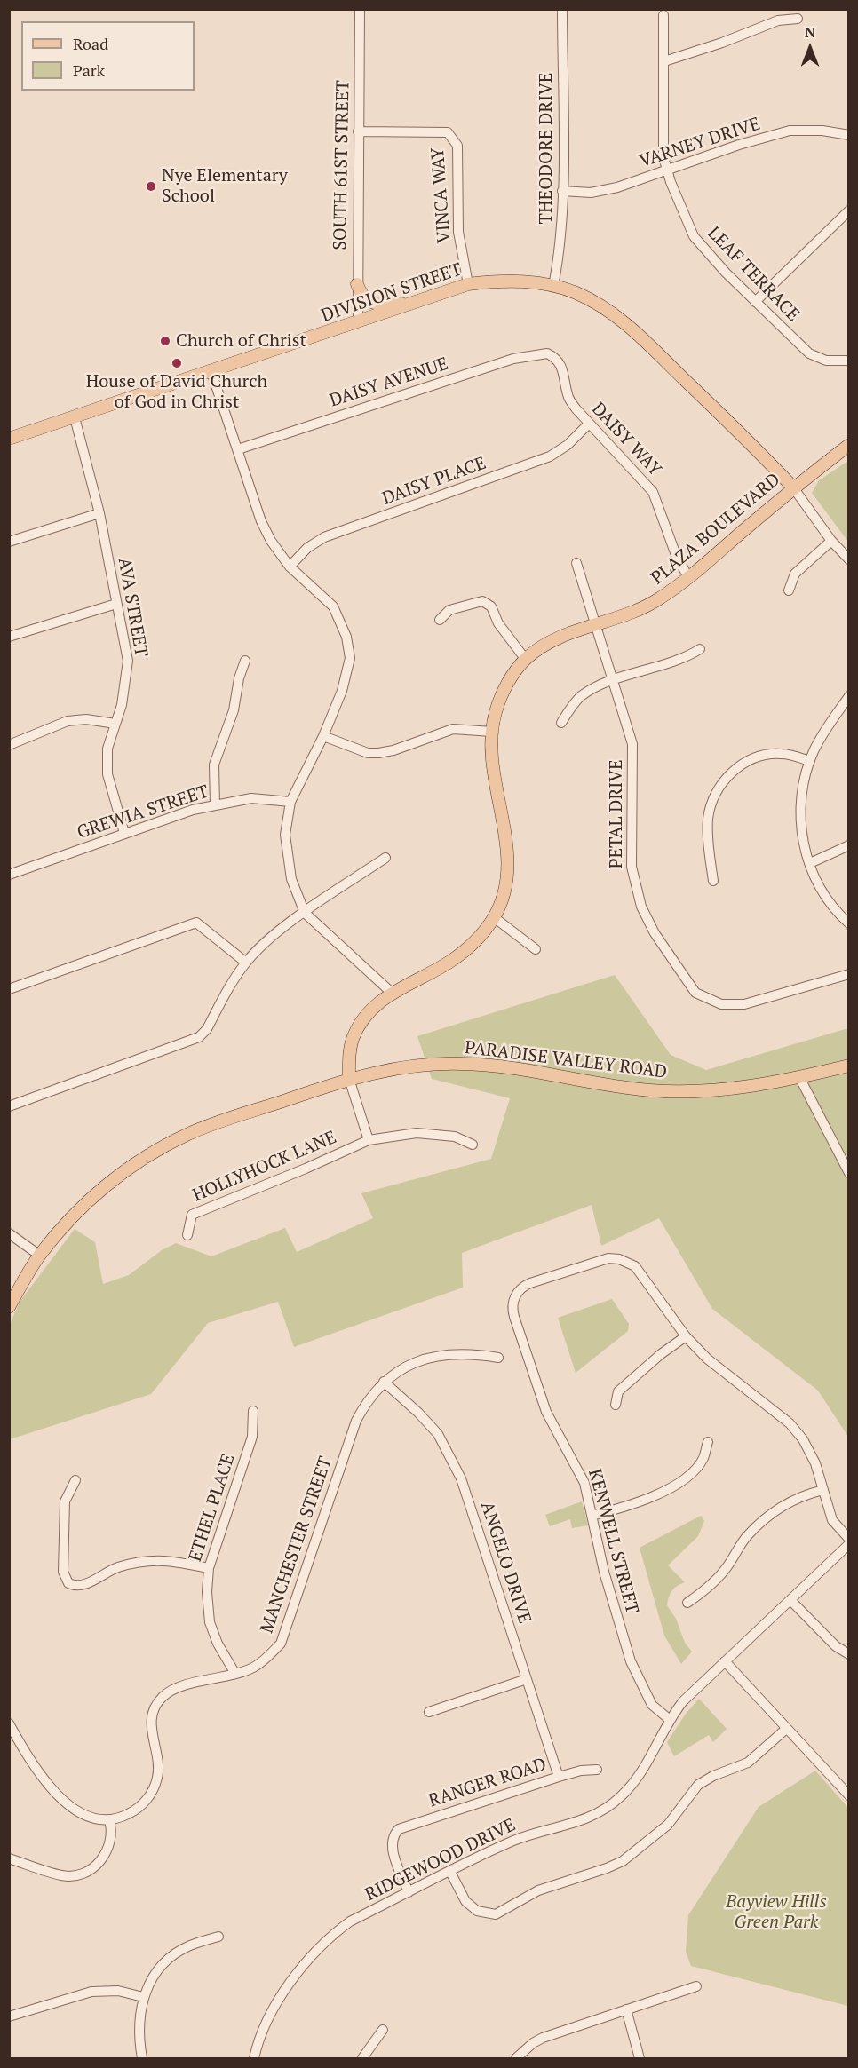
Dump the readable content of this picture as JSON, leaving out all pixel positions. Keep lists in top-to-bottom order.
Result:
{
  "streets": {
    "main road": ["DIVISION STREET", "PLAZA BOULEVARD", "PARADISE VALLEY ROAD"],
    "street": [
      "VARNEY DRIVE",
      "THEODORE DRIVE",
      "SOUTH 61ST STREET",
      "VINCA WAY",
      "LEAF TERRACE",
      "DAISY AVENUE",
      "DAISY WAY",
      "DAISY PLACE",
      "AVA STREET",
      "GREWIA STREET",
      "PETAL DRIVE",
      "HOLLYHOCK LANE",
      "ETHEL PLACE",
      "KENWELL STREET",
      "MANCHESTER STREET",
      "ANGELO DRIVE",
      "RANGER ROAD",
      "RIDGEWOOD DRIVE"
    ]
  },
  "crossings": [
    ["VARNEY DRIVE", "THEODORE DRIVE"],
    ["VARNEY DRIVE", "LEAF TERRACE"],
    ["THEODORE DRIVE", "DIVISION STREET"],
    ["SOUTH 61ST STREET", "VINCA WAY"],
    ["SOUTH 61ST STREET", "DIVISION STREET"],
    ["VINCA WAY", "DIVISION STREET"],
    ["DIVISION STREET", "PLAZA BOULEVARD"],
    ["DIVISION STREET", "AVA STREET"],
    ["DAISY AVENUE", "DAISY WAY"],
    ["DAISY WAY", "DAISY PLACE"],
    ["DAISY WAY", "PLAZA BOULEVARD"],
    ["PLAZA BOULEVARD", "PETAL DRIVE"],
    ["AVA STREET", "GREWIA STREET"],
    ["ETHEL PLACE", "MANCHESTER STREET"],
    ["KENWELL STREET", "RIDGEWOOD DRIVE"],
    ["MANCHESTER STREET", "ANGELO DRIVE"],
    ["ANGELO DRIVE", "RANGER ROAD"],
    ["RANGER ROAD", "RIDGEWOOD DRIVE"]
  ],
  "parks": ["Bayview Hills Green Park"],
  "places": ["Nye Elementary School", "Church of Christ", "House of David Church of God in Christ"],
  "legend": ["Road", "Park"],
  "north": "top"
}
